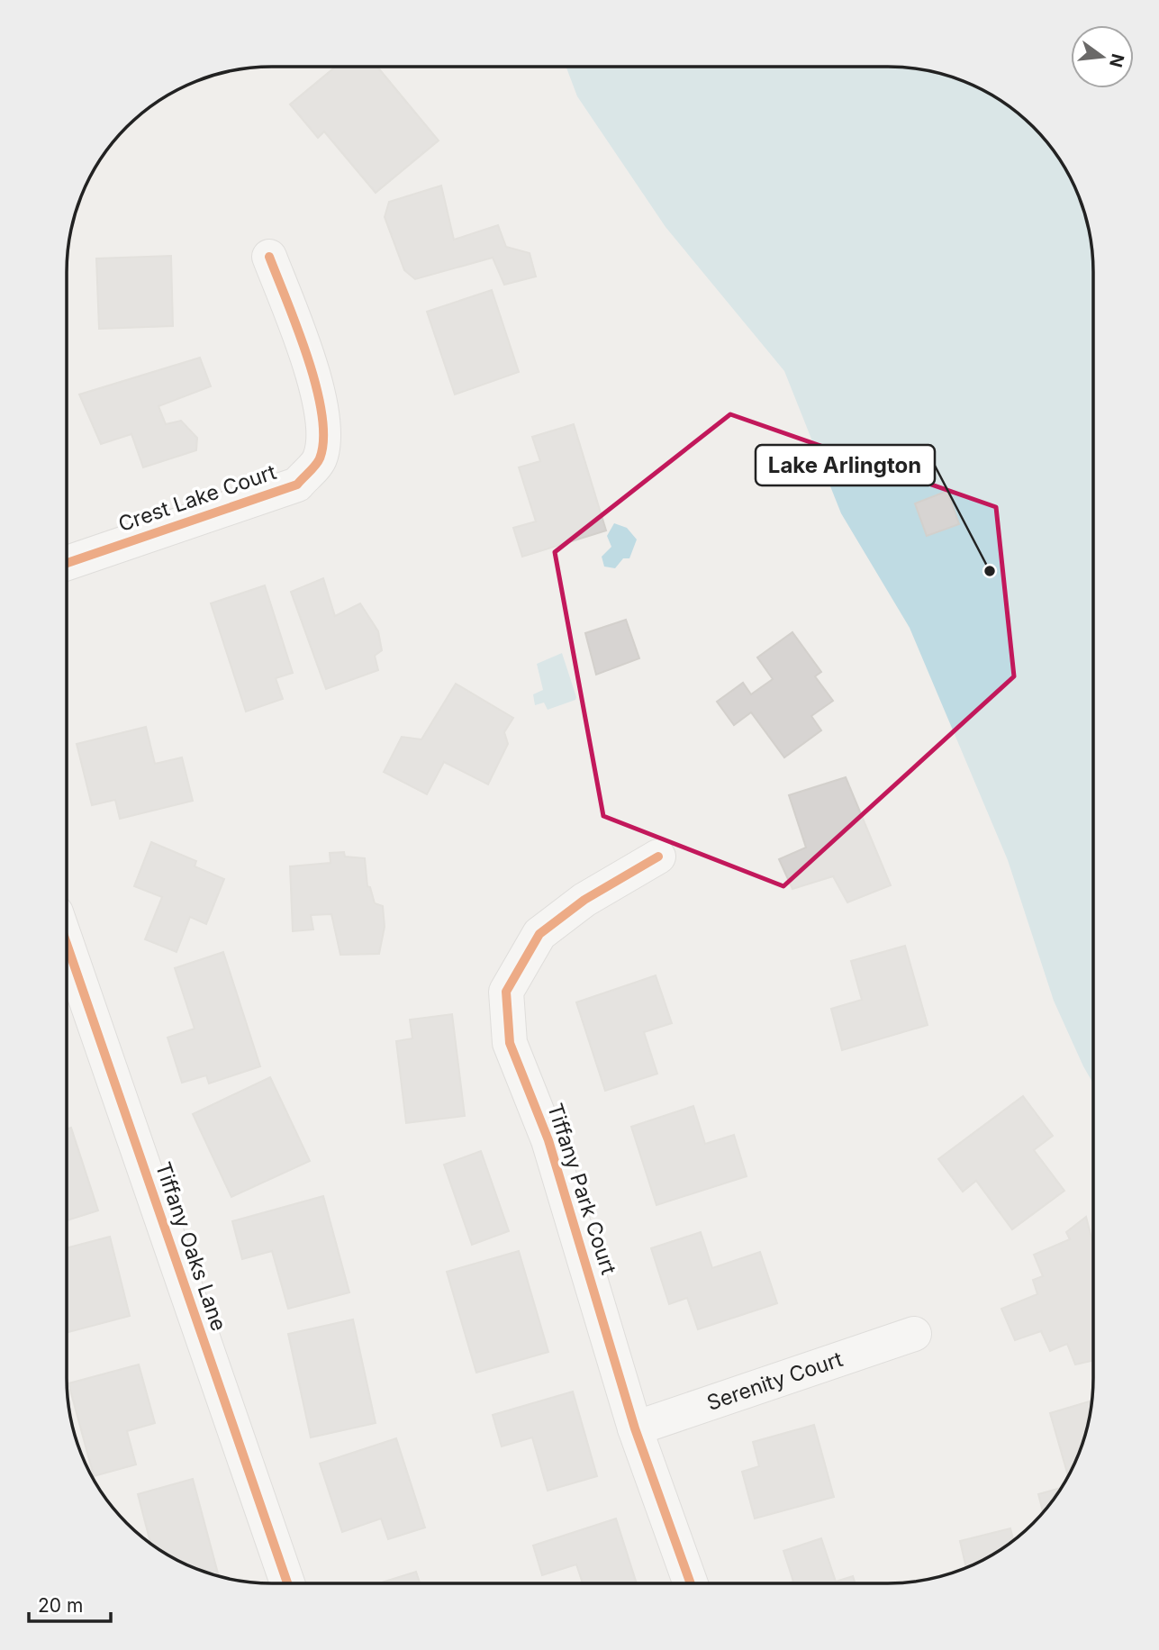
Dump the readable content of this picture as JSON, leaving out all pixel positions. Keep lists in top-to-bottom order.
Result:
{
  "streets": {
    "street": [
      "Crest Lake Court",
      "Tiffany Park Court",
      "Tiffany Oaks Lane",
      "Serenity Court"
    ]
  },
  "crossings": [
    ["Tiffany Park Court", "Serenity Court"]
  ],
  "places": ["Lake Arlington"],
  "scale_bar": "20 m",
  "north": "right"
}
